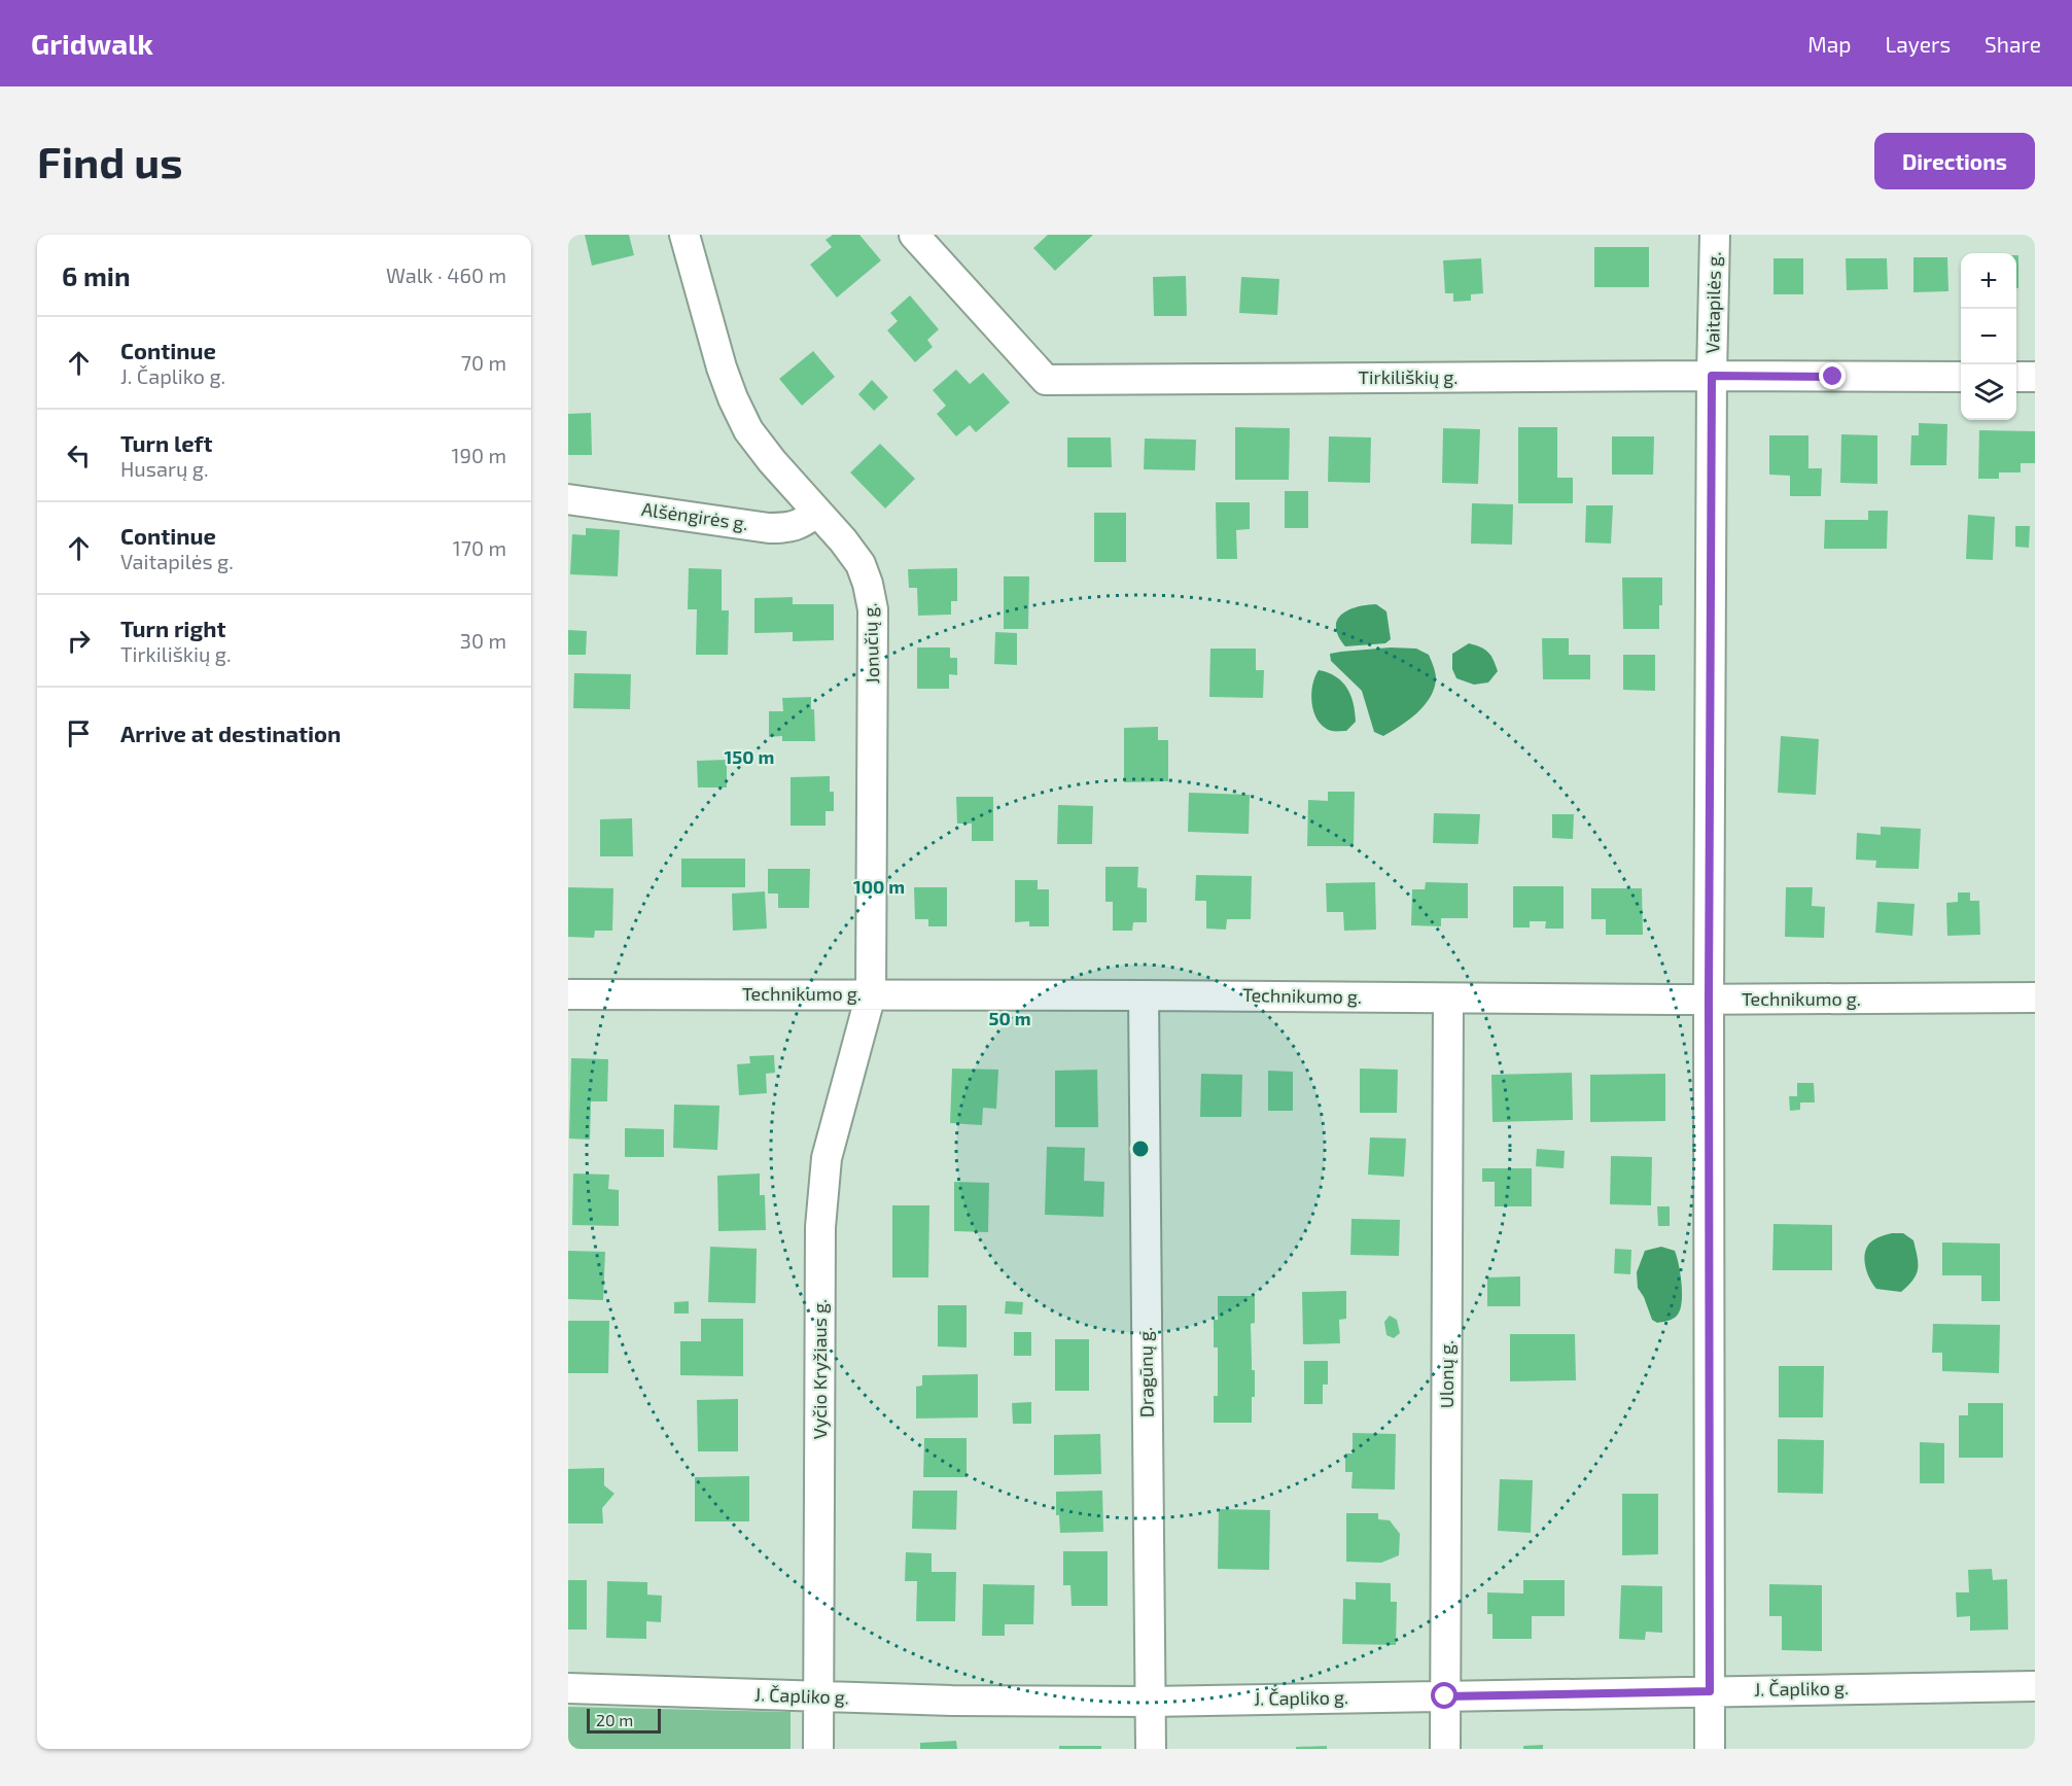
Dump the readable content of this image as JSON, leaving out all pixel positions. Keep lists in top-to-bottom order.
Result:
{
  "streets": {
    "street": [
      "Vaitapilės g.",
      "Tirkiliškių g.",
      "Alšėngirės g.",
      "Jonučių g.",
      "Technikumo g.",
      "Vyčio Kryžiaus g.",
      "Dragūnų g.",
      "Ulonų g.",
      "J. Čapliko g."
    ]
  },
  "crossings": [
    ["Vaitapilės g.", "Tirkiliškių g."],
    ["Vaitapilės g.", "Technikumo g."],
    ["Vaitapilės g.", "J. Čapliko g."],
    ["Alšėngirės g.", "Jonučių g."],
    ["Jonučių g.", "Technikumo g."],
    ["Jonučių g.", "Vyčio Kryžiaus g."],
    ["Technikumo g.", "Vyčio Kryžiaus g."],
    ["Technikumo g.", "Dragūnų g."],
    ["Technikumo g.", "Ulonų g."],
    ["Vyčio Kryžiaus g.", "J. Čapliko g."],
    ["Dragūnų g.", "J. Čapliko g."],
    ["Ulonų g.", "J. Čapliko g."]
  ],
  "scale_bar": "20 m",
  "page": {
    "header": "Gridwalk",
    "nav": ["Map", "Layers", "Share"],
    "buttons": "Directions",
    "title": "Find us",
    "heading": ["6 min", "Walk · 460 m"],
    "map_buttons": ["+", "−"],
    "list": [
      ["Continue", "J. Čapliko g.", "70 m"],
      ["Turn left", "Husarų g.", "190 m"],
      ["Continue", "Vaitapilės g.", "170 m"],
      ["Turn right", "Tirkiliškių g.", "30 m"],
      "Arrive at destination"
    ],
    "scale": "20 m"
  },
  "rings": ["150 m", "100 m", "50 m"]
}
